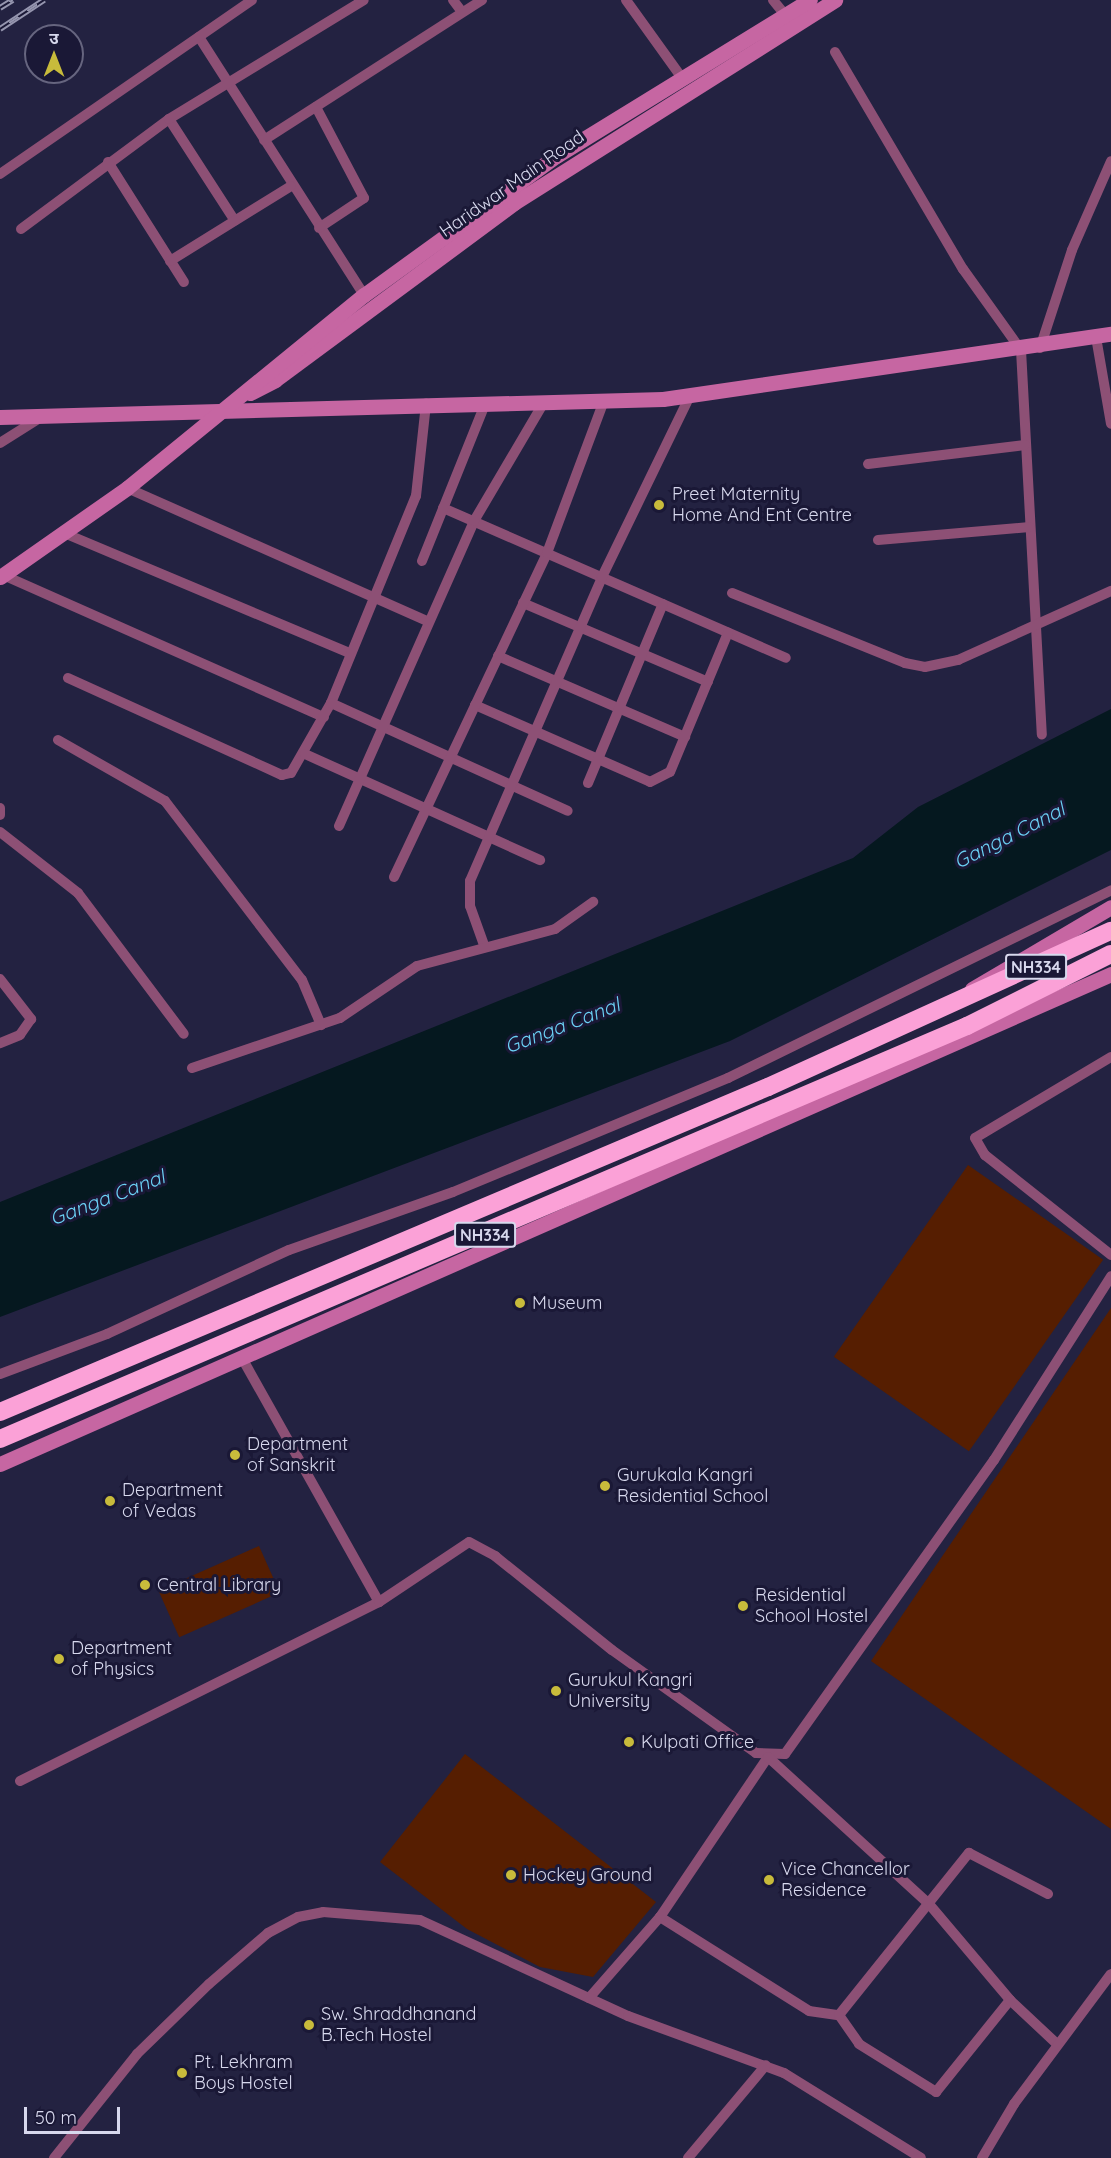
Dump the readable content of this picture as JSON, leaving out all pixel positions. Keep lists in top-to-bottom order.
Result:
{
  "streets": {
    "highway": ["NH334"],
    "street": ["Haridwar Main Road"]
  },
  "water": ["Ganga Canal"],
  "places": [
    "Preet Maternity Home And Ent Centre",
    "Museum",
    "Department of Sanskrit",
    "Gurukala Kangri Residential School",
    "Department of Vedas",
    "Central Library",
    "Residential School Hostel",
    "Department of Physics",
    "Gurukul Kangri University",
    "Kulpati Office",
    "Hockey Ground",
    "Vice Chancellor Residence",
    "Sw. Shraddhanand B.Tech Hostel",
    "Pt. Lekhram Boys Hostel"
  ],
  "scale_bar": "50 m",
  "north": "top"
}
